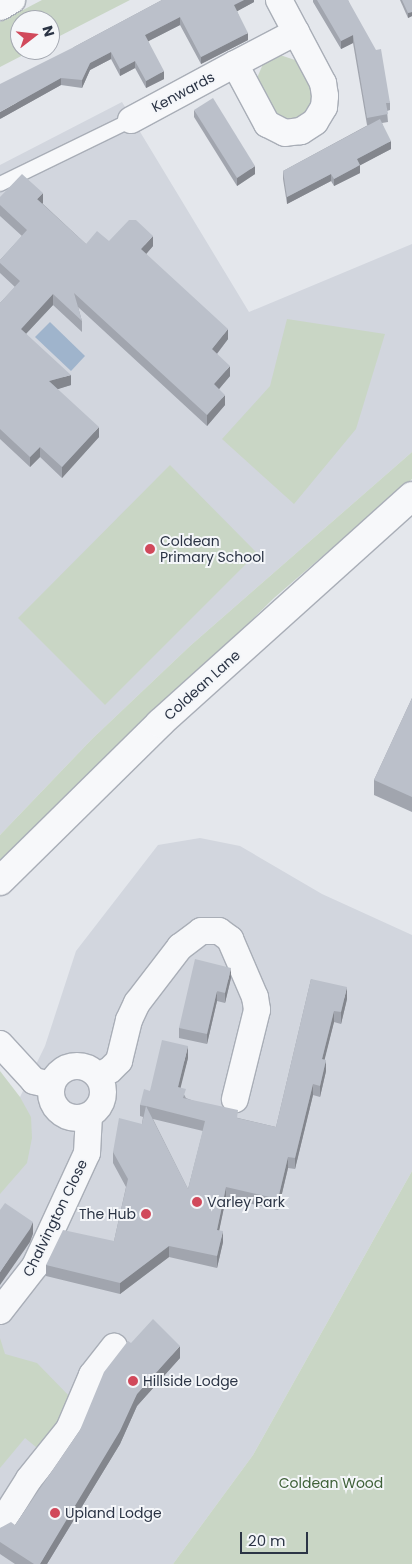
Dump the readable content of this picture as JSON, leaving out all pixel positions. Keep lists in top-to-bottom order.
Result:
{
  "streets": {
    "street": ["Kenwards", "Coldean Lane", "Chalvington Close"]
  },
  "parks": ["Coldean Wood"],
  "places": [
    "Coldean Primary School",
    "Varley Park",
    "The Hub",
    "Hillside Lodge",
    "Upland Lodge"
  ],
  "scale_bar": "20 m",
  "north": "right"
}
